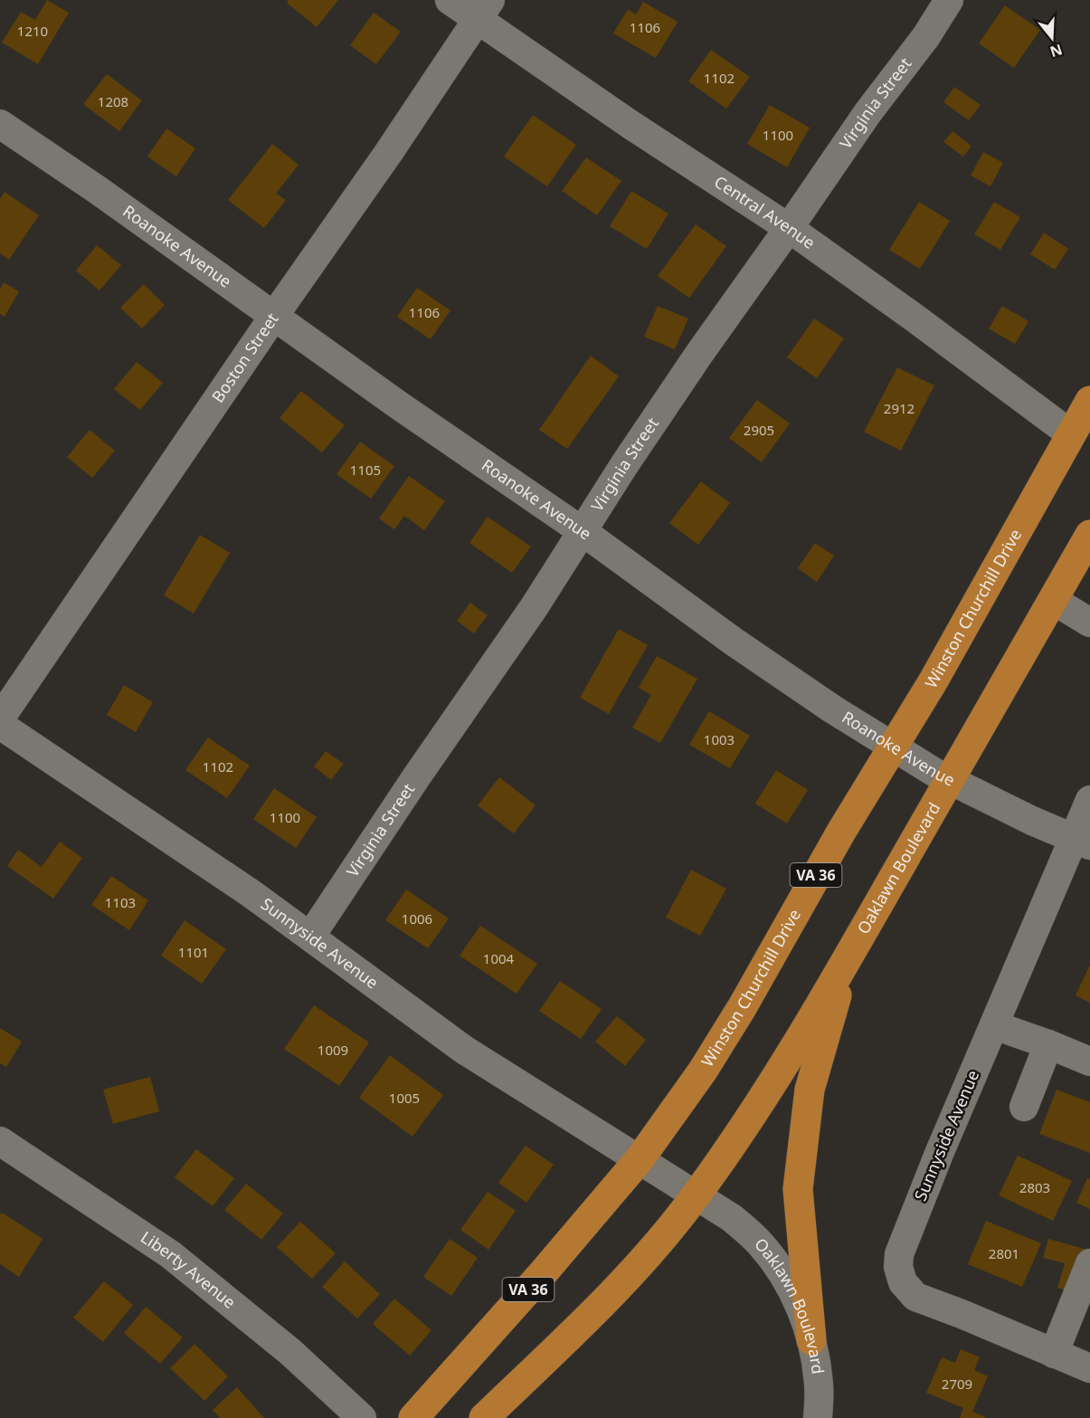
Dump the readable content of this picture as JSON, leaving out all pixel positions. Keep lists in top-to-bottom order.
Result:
{
  "streets": {
    "highway": ["Winston Churchill Drive", "Oaklawn Boulevard", "VA 36"],
    "street": [
      "Virginia Street",
      "Central Avenue",
      "Roanoke Avenue",
      "Boston Street",
      "Sunnyside Avenue",
      "Liberty Avenue"
    ]
  },
  "crossings": [
    ["Virginia Street", "Central Avenue"],
    ["Virginia Street", "Roanoke Avenue"],
    ["Virginia Street", "Sunnyside Avenue"],
    ["Central Avenue", "Boston Street"],
    ["Central Avenue", "Winston Churchill Drive"],
    ["Roanoke Avenue", "Boston Street"],
    ["Roanoke Avenue", "Winston Churchill Drive"],
    ["Roanoke Avenue", "Oaklawn Boulevard"],
    ["Roanoke Avenue", "Sunnyside Avenue"],
    ["Winston Churchill Drive", "Oaklawn Boulevard"],
    ["Winston Churchill Drive", "Sunnyside Avenue"],
    ["Oaklawn Boulevard", "Sunnyside Avenue"]
  ],
  "house_numbers": [
    "1106",
    "1210",
    "1102",
    "1208",
    "1100",
    "1106",
    "2912",
    "2905",
    "1105",
    "1003",
    "1102",
    "1100",
    "1103",
    "1006",
    "1101",
    "1004",
    "1009",
    "1005",
    "2803",
    "2801",
    "2709"
  ],
  "north": "bottom"
}
